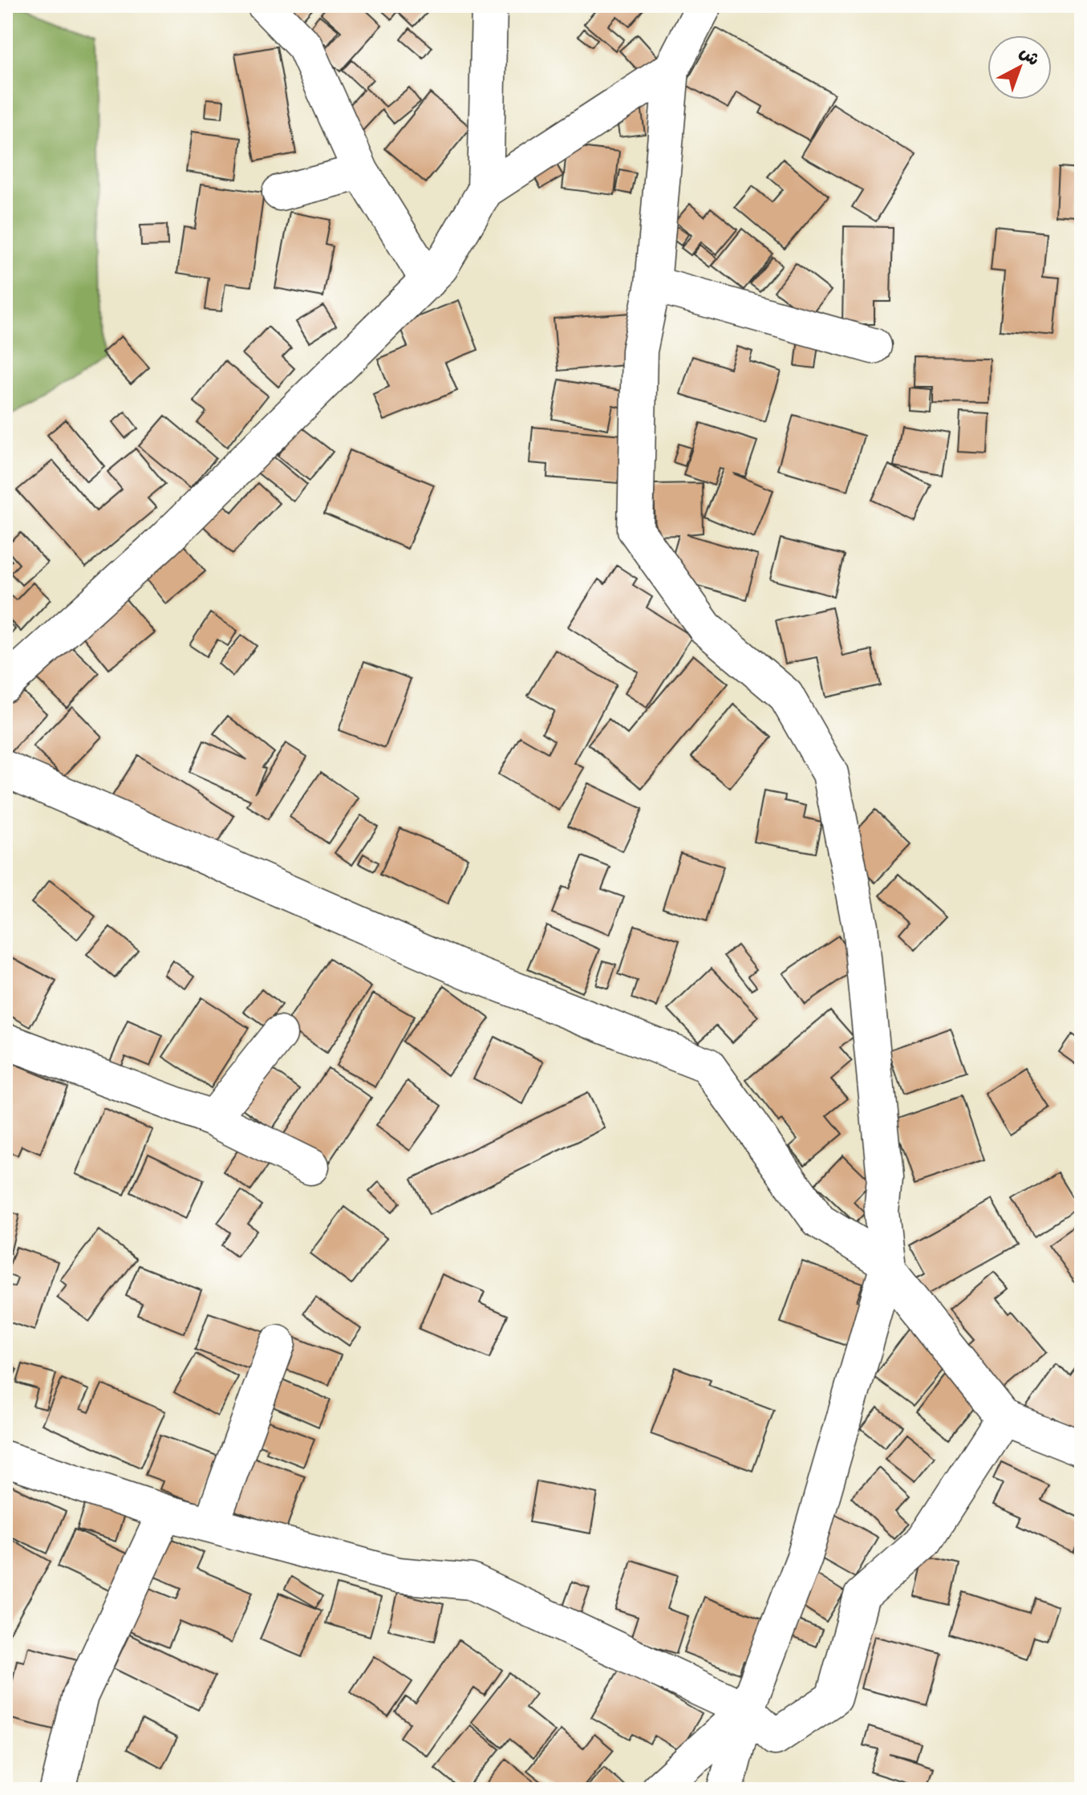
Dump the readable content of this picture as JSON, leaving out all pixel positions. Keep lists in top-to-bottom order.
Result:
{
  "north": "top right"
}
